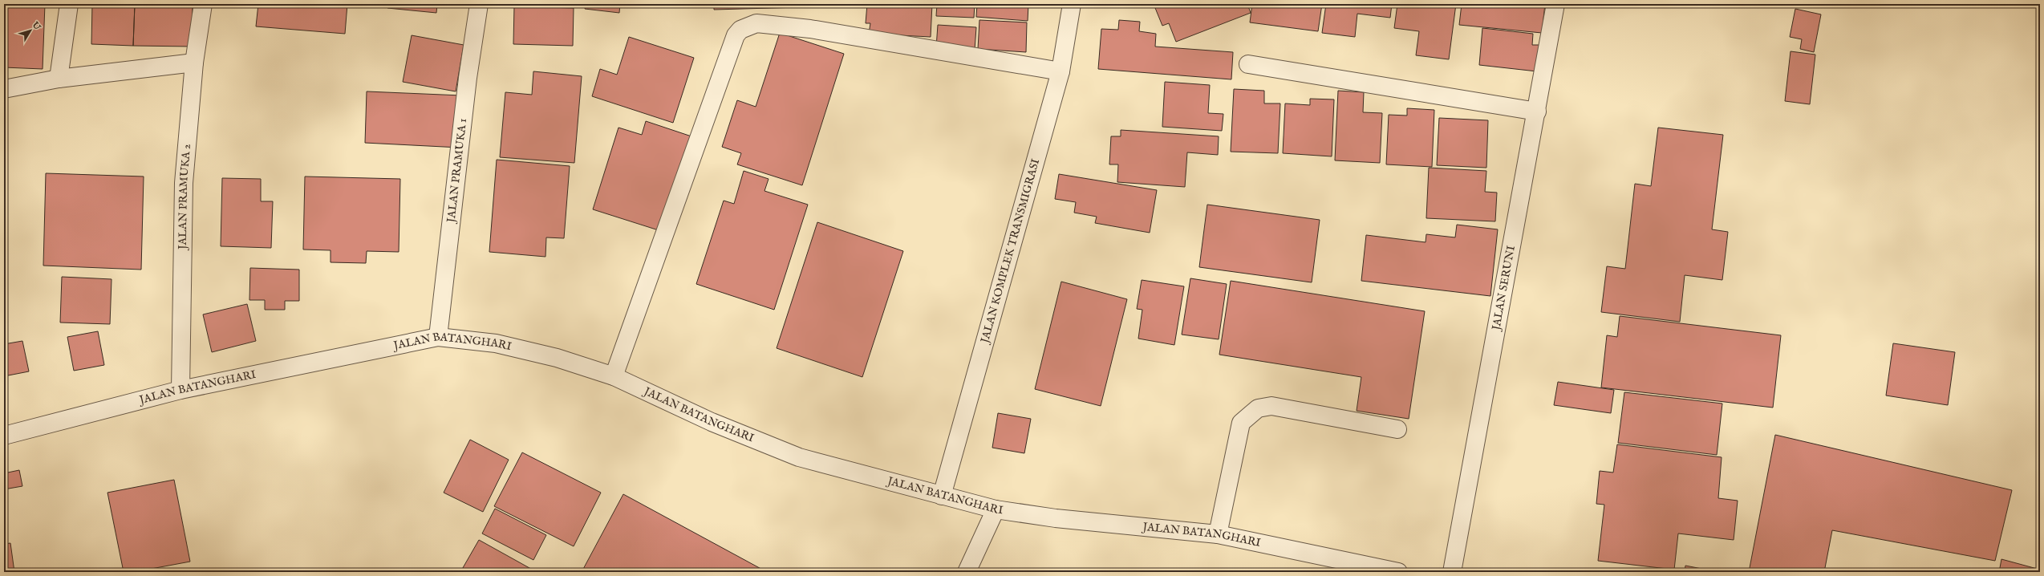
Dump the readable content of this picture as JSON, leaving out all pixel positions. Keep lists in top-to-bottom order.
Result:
{
  "streets": {
    "street": [
      "JALAN PRAMUKA 1",
      "JALAN PRAMUKA 2",
      "JALAN KOMPLEK TRANSMIGRASI",
      "JALAN SERUNI",
      "JALAN BATANGHARI"
    ]
  },
  "crossings": [
    ["JALAN PRAMUKA 1", "JALAN BATANGHARI"],
    ["JALAN PRAMUKA 2", "JALAN BATANGHARI"],
    ["JALAN KOMPLEK TRANSMIGRASI", "JALAN BATANGHARI"]
  ],
  "north": "top right"
}
